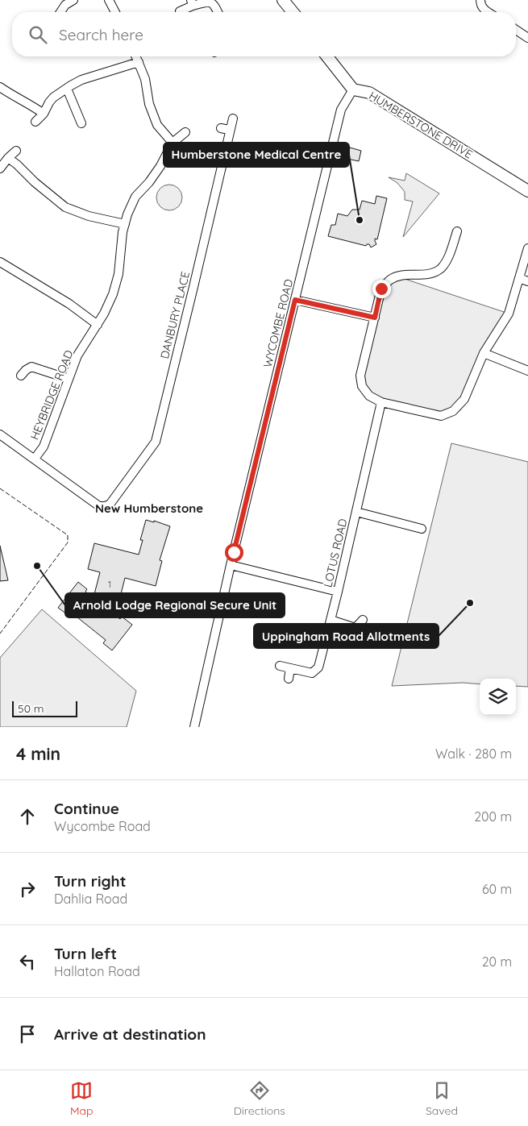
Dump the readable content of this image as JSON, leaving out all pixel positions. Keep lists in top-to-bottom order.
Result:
{
  "streets": {
    "street": [
      "HUMBERSTONE DRIVE",
      "DANBURY PLACE",
      "WYCOMBE ROAD",
      "HEYBRIDGE ROAD",
      "LOTUS ROAD"
    ]
  },
  "crossings": [
    ["HUMBERSTONE DRIVE", "WYCOMBE ROAD"],
    ["DANBURY PLACE", "HEYBRIDGE ROAD"]
  ],
  "districts": ["New Humberstone"],
  "places": ["Humberstone Medical Centre", "Arnold Lodge Regional Secure Unit", "Uppingham Road Allotments"],
  "house_numbers": ["1"],
  "scale_bar": "50 m",
  "page": {
    "search": "Search here",
    "scale": "50 m",
    "heading": ["4 min", "Walk · 280 m"],
    "list": [
      ["Continue", "Wycombe Road", "200 m"],
      ["Turn right", "Dahlia Road", "60 m"],
      ["Turn left", "Hallaton Road", "20 m"],
      "Arrive at destination"
    ],
    "nav": ["Map", "Directions", "Saved"]
  }
}
